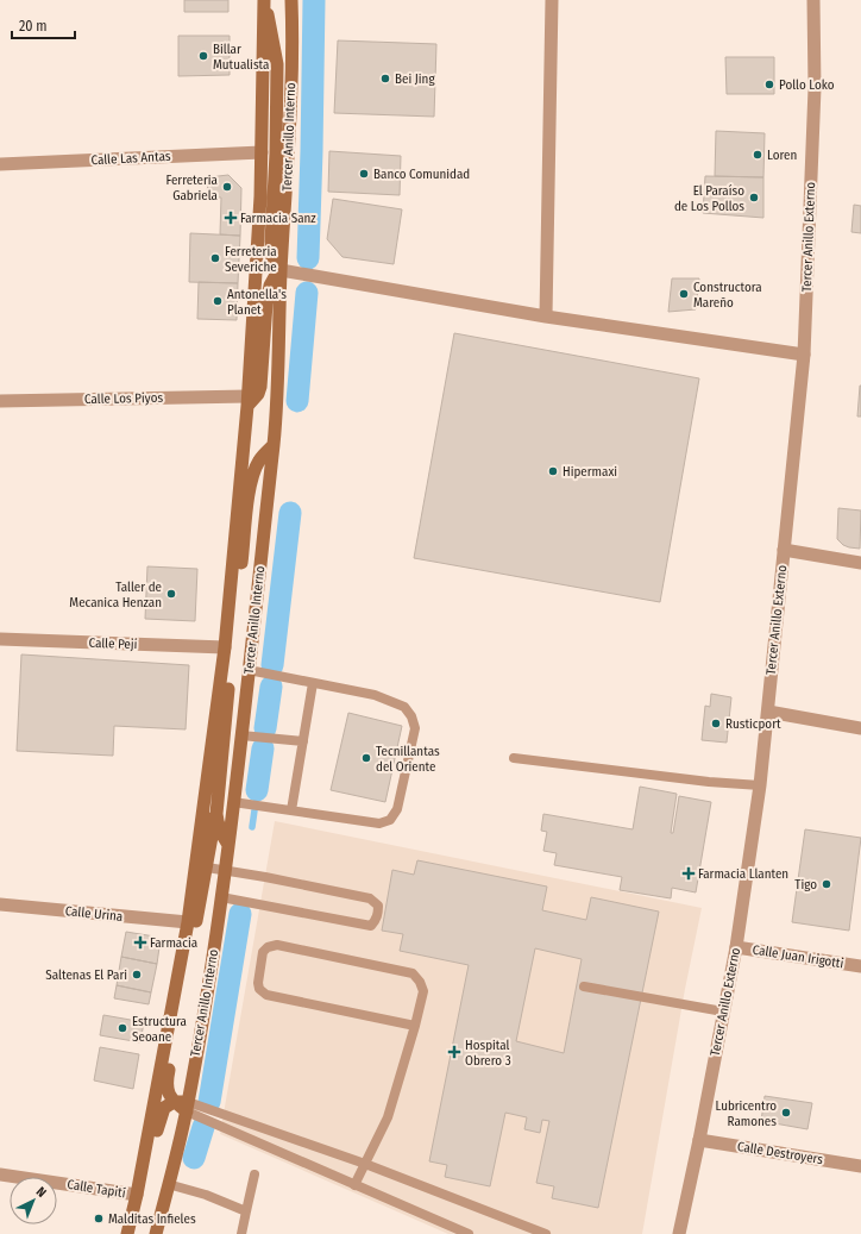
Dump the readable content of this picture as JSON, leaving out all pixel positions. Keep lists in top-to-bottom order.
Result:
{
  "streets": {
    "main road": ["Tercer Anillo Interno"],
    "street": [
      "Calle Las Antas",
      "Tercer Anillo Externo",
      "Calle Los Piyos",
      "Calle Peji",
      "Calle Urina",
      "Calle Juan Irigotti",
      "Calle Destroyers",
      "Calle Tapití"
    ]
  },
  "crossings": [
    ["Tercer Anillo Interno", "Calle Las Antas"],
    ["Tercer Anillo Interno", "Calle Los Piyos"],
    ["Tercer Anillo Interno", "Calle Peji"],
    ["Tercer Anillo Interno", "Calle Urina"],
    ["Tercer Anillo Interno", "Calle Tapití"],
    ["Tercer Anillo Externo", "Calle Juan Irigotti"],
    ["Tercer Anillo Externo", "Calle Destroyers"]
  ],
  "places": {
    "other": [
      "Billar Mutualista",
      "Bei Jing",
      "Pollo Loko",
      "Loren",
      "Banco Comunidad",
      "Ferreteria Gabriela",
      "El Paraíso de Los Pollos",
      "Ferreteria Severiche",
      "Constructora Mareño",
      "Antonella's Planet",
      "Hipermaxi",
      "Taller de Mecanica Henzan",
      "Rusticport",
      "Tecnillantas del Oriente",
      "Tigo",
      "Saltenas El Pari",
      "Estructura Seoane",
      "Lubricentro Ramones",
      "Malditas Infieles"
    ],
    "health": [
      "Farmacia Sanz",
      "Farmacia Llanten",
      "Farmacia",
      "Hospital Obrero 3"
    ]
  },
  "scale_bar": "20 m",
  "north": "top right"
}
